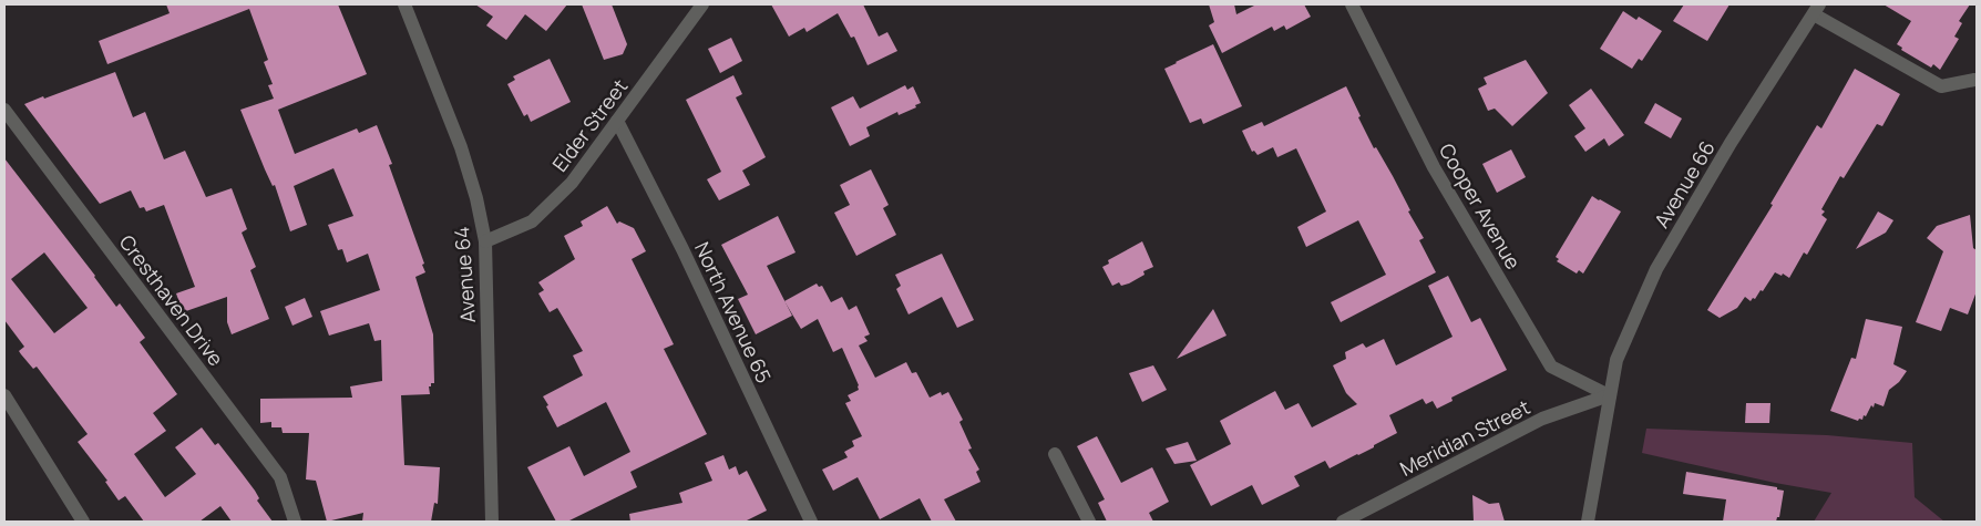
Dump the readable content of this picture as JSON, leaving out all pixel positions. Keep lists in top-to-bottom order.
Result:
{
  "streets": {
    "street": [
      "Elder Street",
      "Avenue 66",
      "Cooper Avenue",
      "Avenue 64",
      "Cresthaven Drive",
      "North Avenue 65",
      "Meridian Street"
    ]
  },
  "crossings": [
    ["Elder Street", "Avenue 64"],
    ["Elder Street", "North Avenue 65"],
    ["Avenue 66", "Cooper Avenue"],
    ["Avenue 66", "Meridian Street"],
    ["Cooper Avenue", "Meridian Street"]
  ]
}
